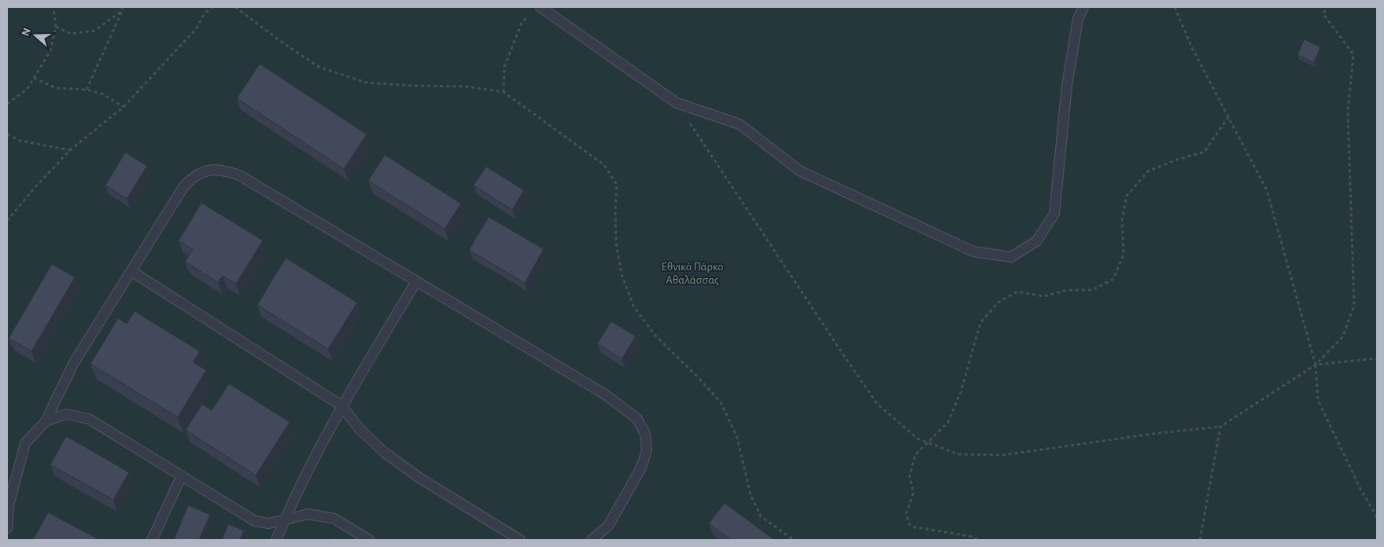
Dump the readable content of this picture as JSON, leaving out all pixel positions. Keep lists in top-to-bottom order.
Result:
{
  "parks": ["Εθνικό Πάρκο Αθαλάσσας"],
  "north": "left"
}
